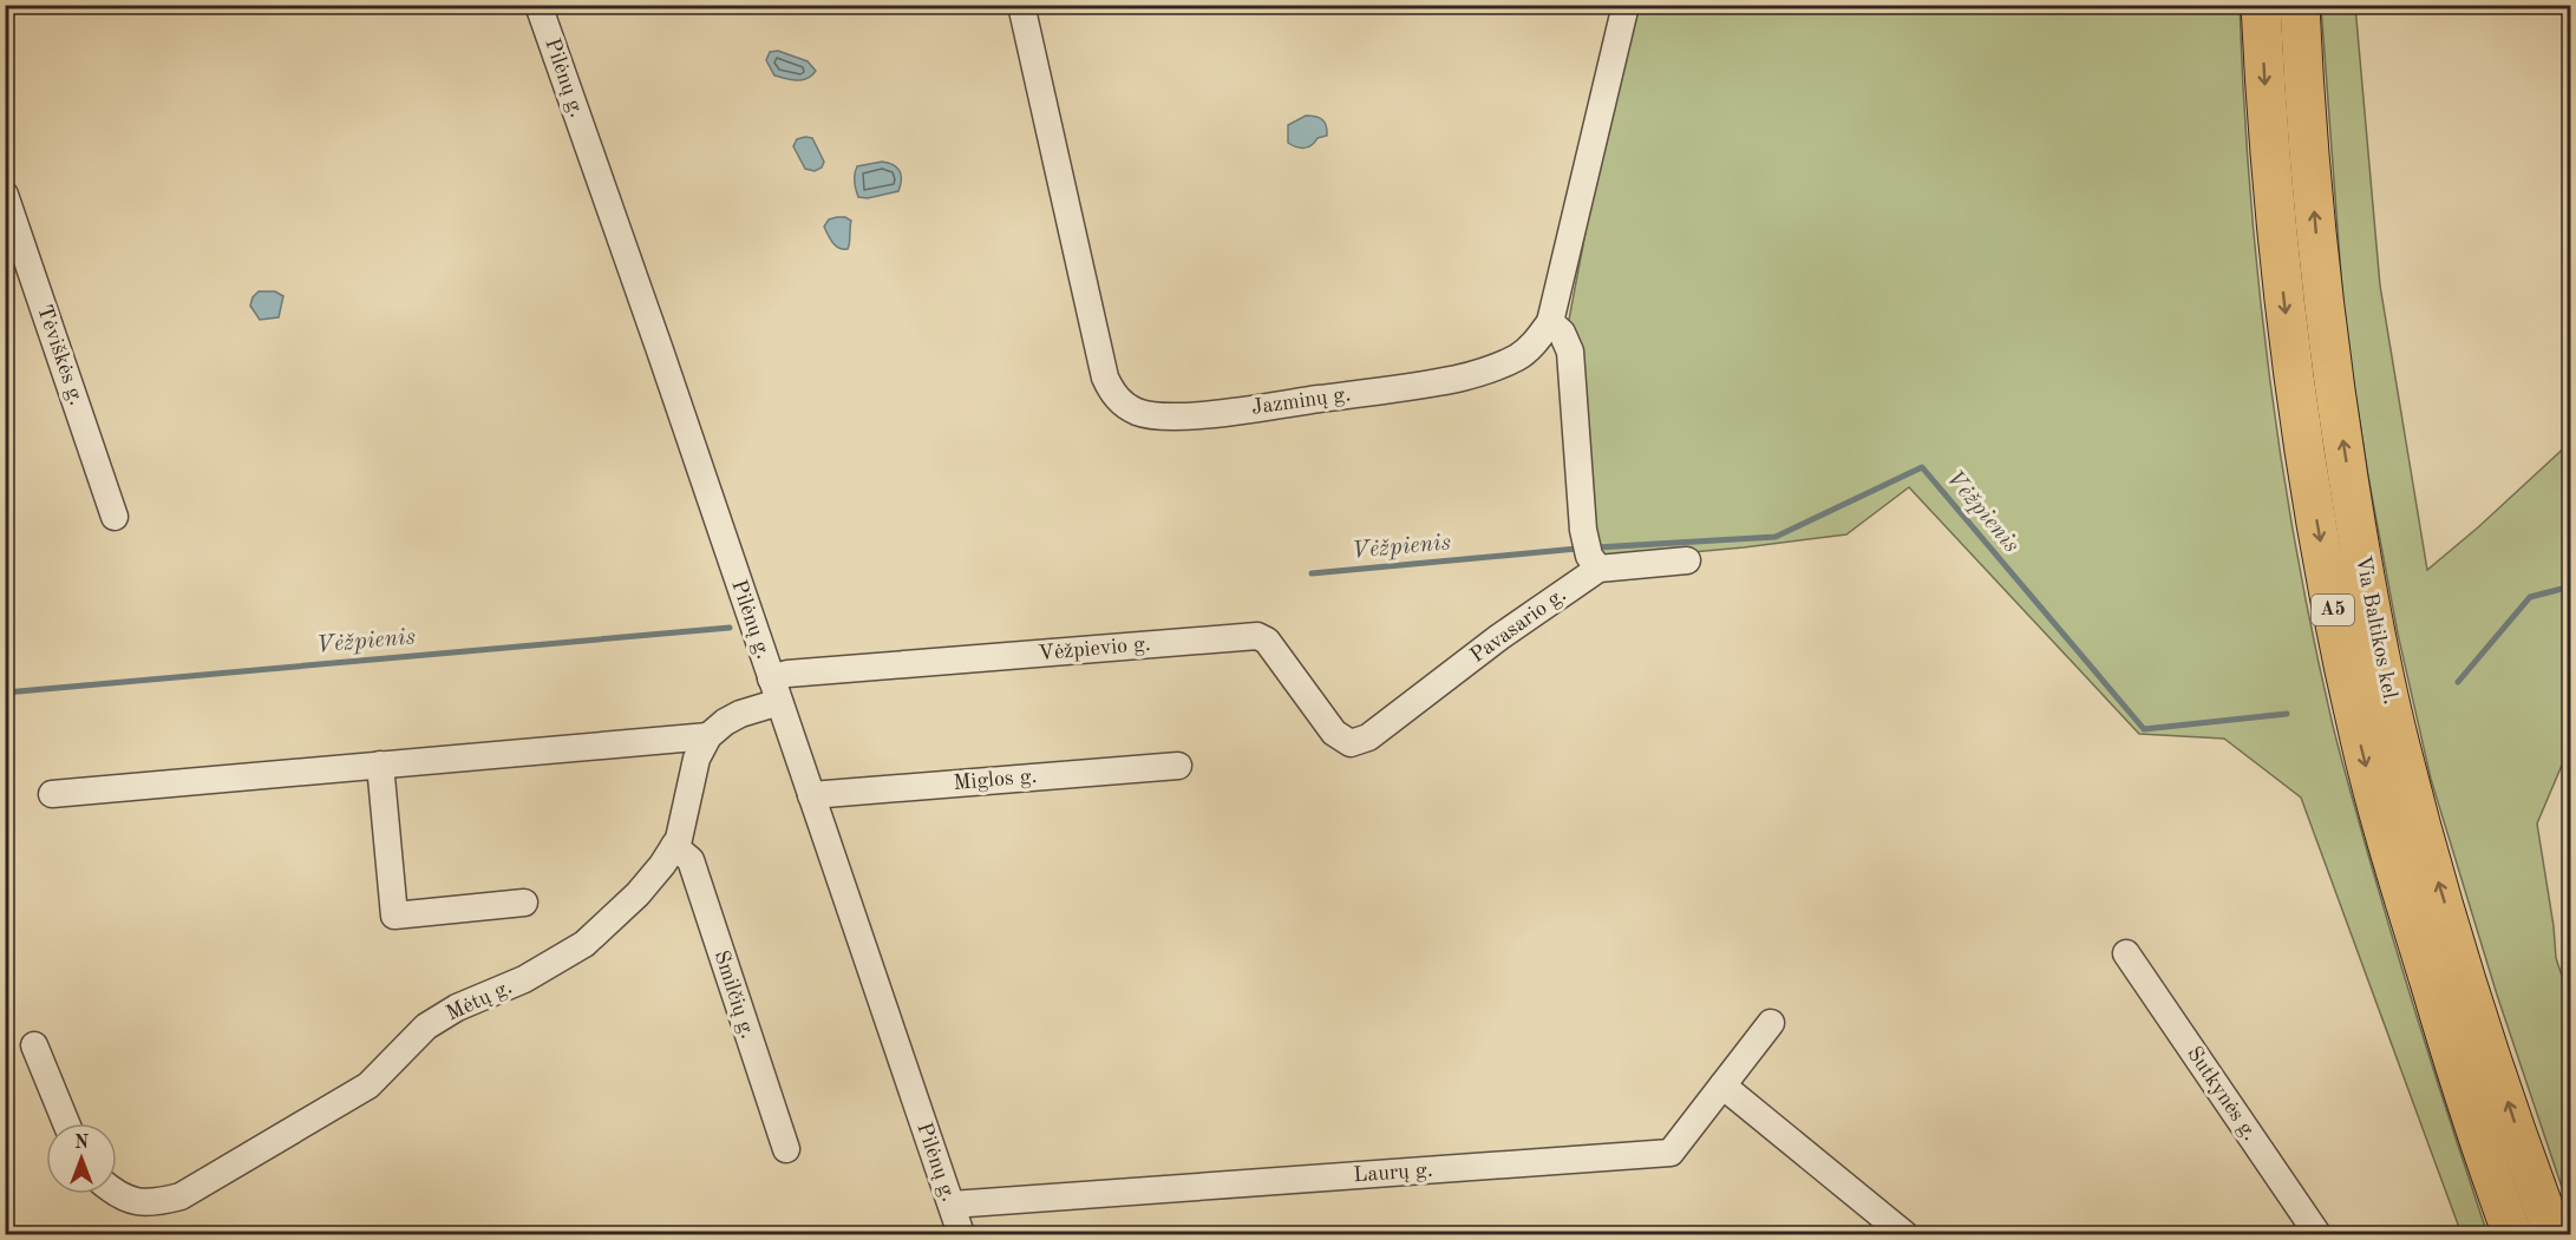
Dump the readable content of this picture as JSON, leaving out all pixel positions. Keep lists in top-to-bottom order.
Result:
{
  "streets": {
    "highway": ["A5", "Via Baltikos kel."],
    "street": [
      "Pilėnų g.",
      "Tėviškės g.",
      "Jazminų g.",
      "Pavasario g.",
      "Vėžpievio g.",
      "Miglos g.",
      "Smilčių g.",
      "Mėtų g.",
      "Sutkynės g.",
      "Laurų g."
    ]
  },
  "crossings": [
    ["Pilėnų g.", "Vėžpievio g."],
    ["Pilėnų g.", "Miglos g."],
    ["Pilėnų g.", "Laurų g."],
    ["Pavasario g.", "Vėžpievio g."],
    ["Smilčių g.", "Mėtų g."]
  ],
  "water": ["Vėžpienis"],
  "north": "top"
}
